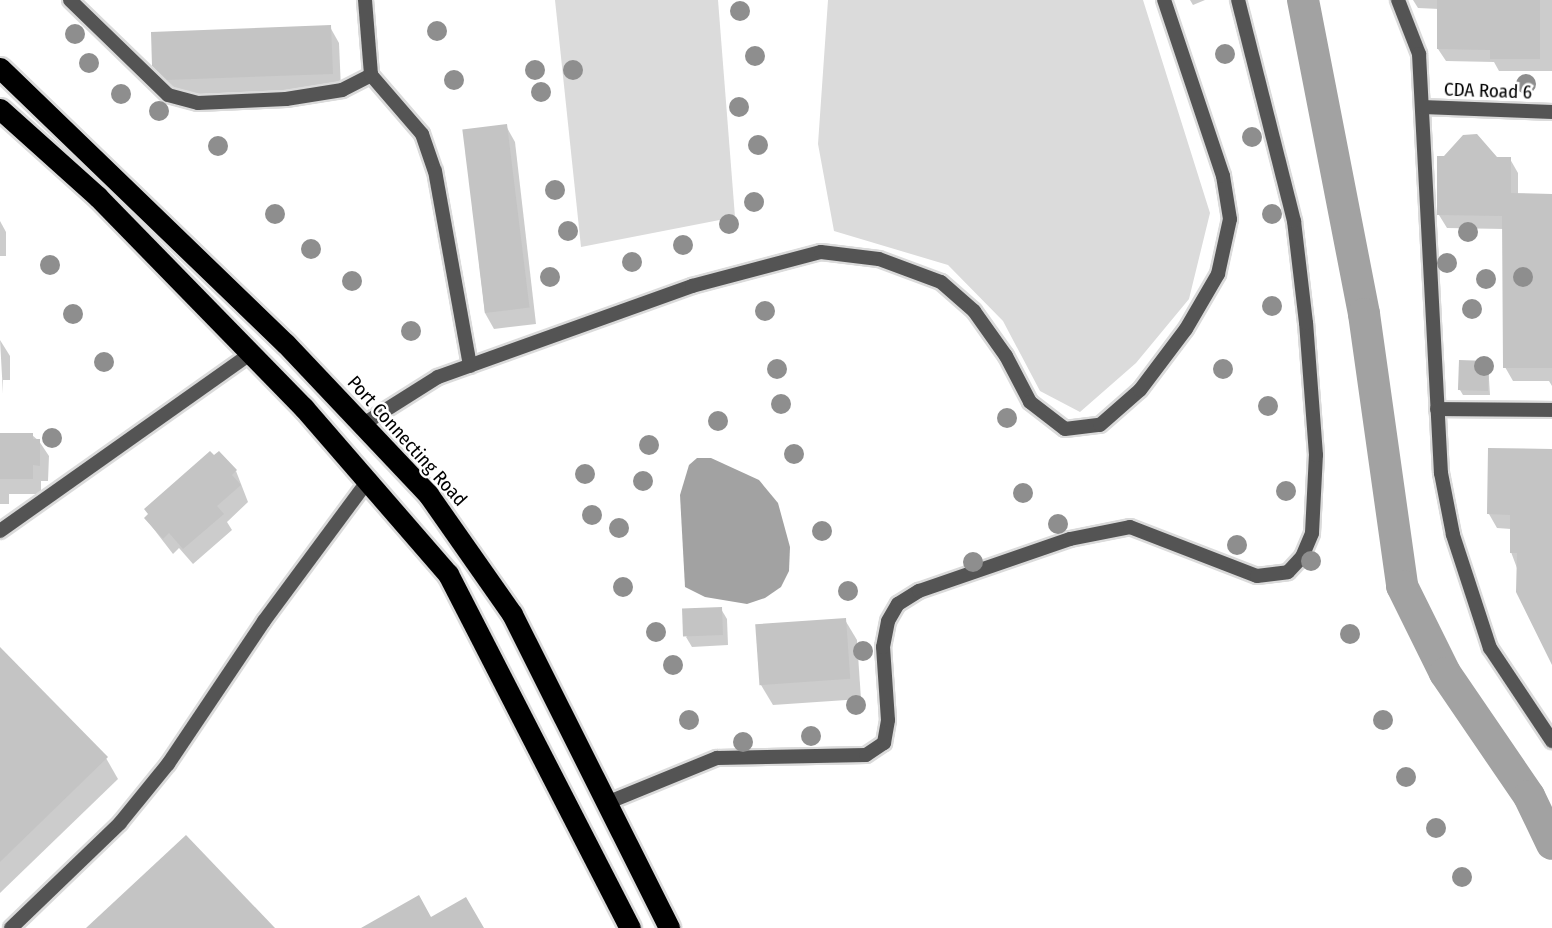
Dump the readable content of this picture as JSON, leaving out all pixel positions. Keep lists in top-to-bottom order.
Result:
{
  "streets": {
    "highway": ["Port Connecting Road"],
    "street": ["CDA Road 6"]
  }
}
